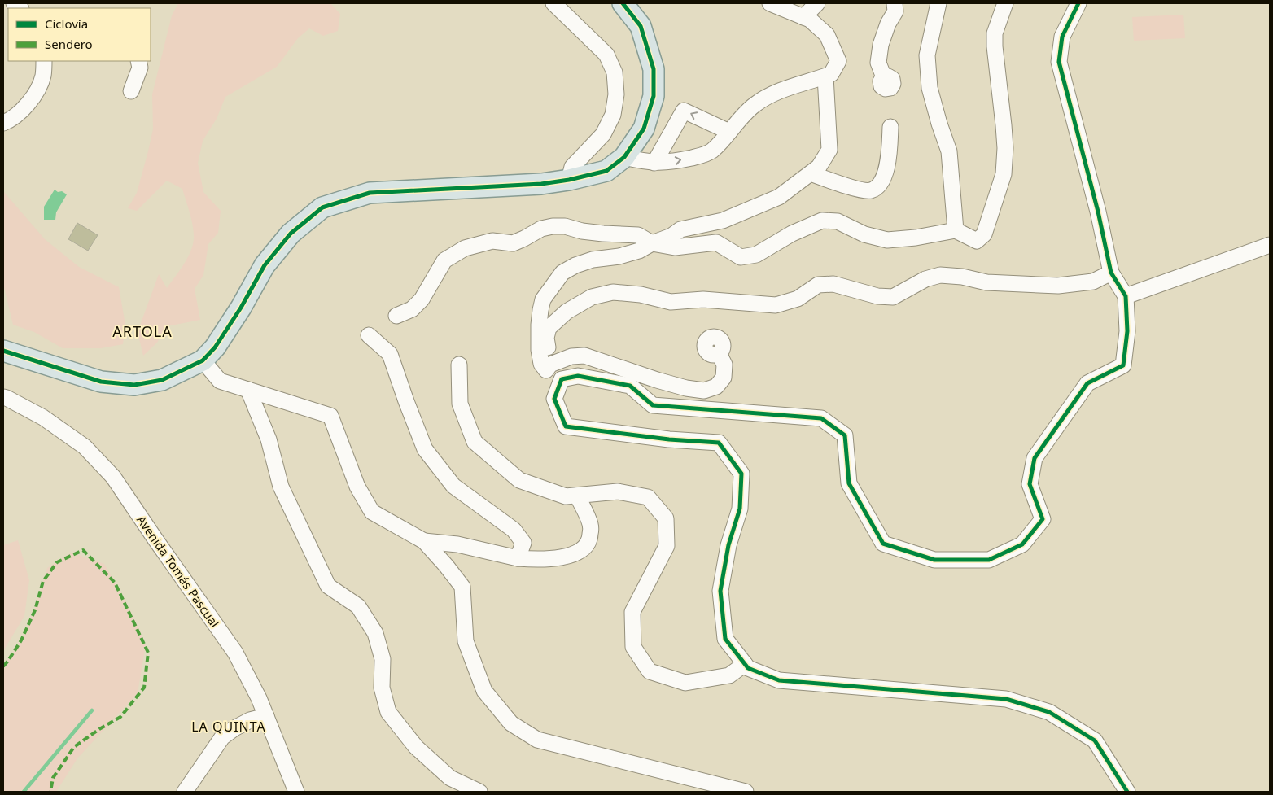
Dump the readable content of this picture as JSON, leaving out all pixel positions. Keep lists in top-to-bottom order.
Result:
{
  "streets": {
    "street": ["Avenida Tomás Pascual"]
  },
  "districts": ["ARTOLA", "LA QUINTA"],
  "legend": ["Ciclovía", "Sendero"]
}
